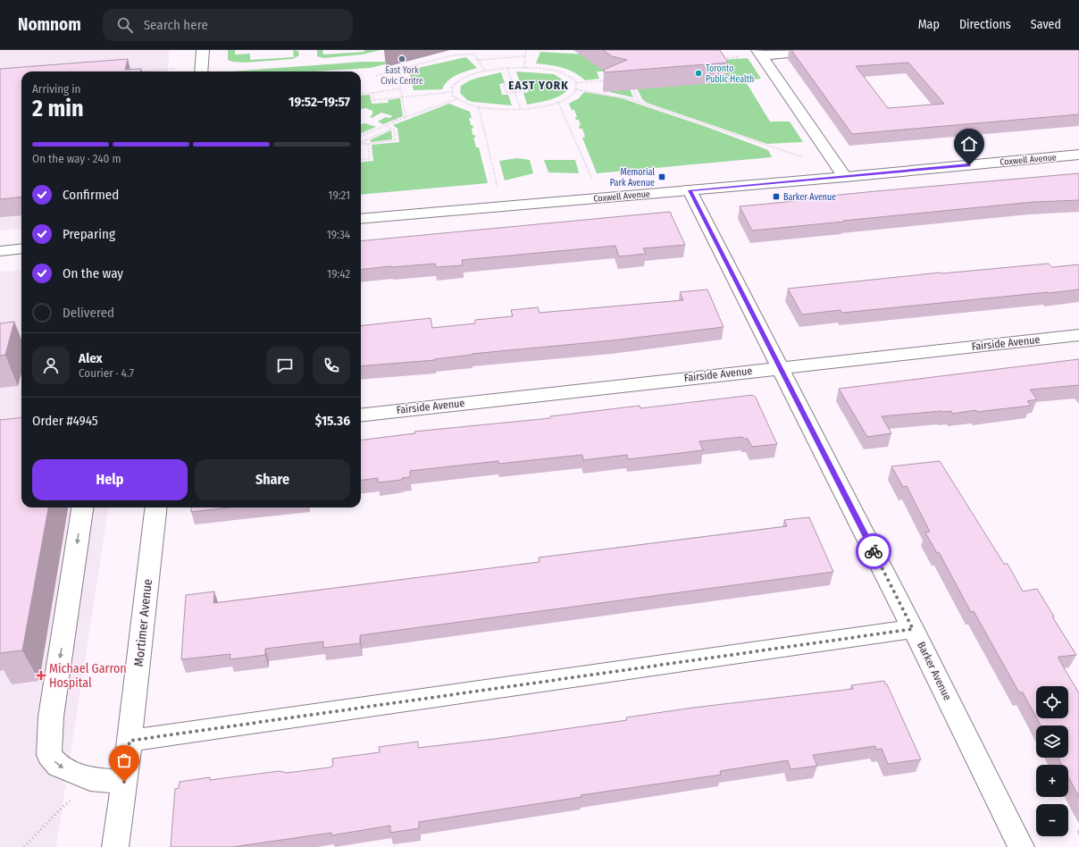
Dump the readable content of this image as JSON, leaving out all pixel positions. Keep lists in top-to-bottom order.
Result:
{
  "streets": {
    "street": [
      "Coxwell Avenue",
      "Fairside Avenue",
      "Mortimer Avenue",
      "Barker Avenue"
    ]
  },
  "crossings": [
    ["Coxwell Avenue", "Barker Avenue"],
    ["Fairside Avenue", "Barker Avenue"]
  ],
  "districts": ["EAST YORK"],
  "places": {
    "other": ["East York Civic Centre", "Toronto Public Health"],
    "transit": ["Memorial Park Avenue", "Barker Avenue"],
    "health": ["Michael Garron Hospital"]
  },
  "page": {
    "header": "Nomnom",
    "search": "Search here",
    "nav": ["Map", "Directions", "Saved"],
    "heading": ["2 min", "Arriving in", "19:52–19:57"],
    "panel": [
      "Alex",
      "Courier · 4.7",
      "Order #4945",
      "$15.36"
    ],
    "bar": "On the way · 240 m",
    "list": [
      ["Confirmed", "19:21"],
      ["Preparing", "19:34"],
      ["On the way", "19:42"],
      "Delivered"
    ],
    "buttons": ["Help", "Share"],
    "map_buttons": ["+", "−"]
  }
}
